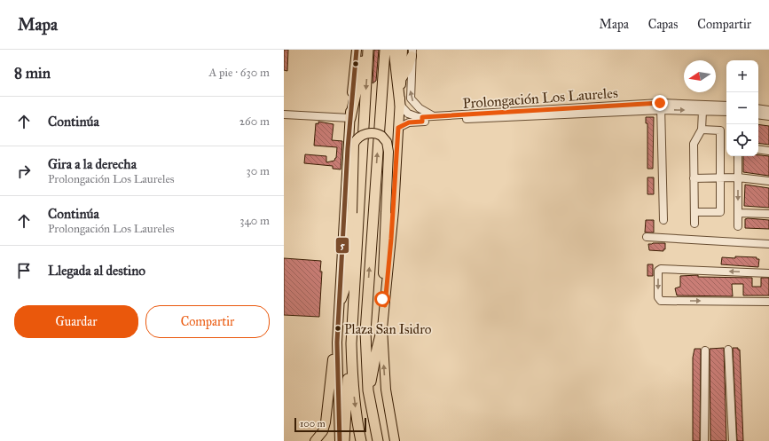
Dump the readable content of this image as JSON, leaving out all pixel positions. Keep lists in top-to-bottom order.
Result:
{
  "streets": {
    "street": ["Prolongación Los Laureles"]
  },
  "places": ["Plaza San Isidro"],
  "lines": ["transit line 5"],
  "scale_bar": "100 m",
  "north": "left",
  "page": {
    "header": "Mapa",
    "nav": ["Mapa", "Capas", "Compartir"],
    "heading": ["8 min", "A pie · 630 m"],
    "map_buttons": ["+", "−"],
    "list": [
      ["Continúa", "260 m"],
      ["Gira a la derecha", "Prolongación Los Laureles", "30 m"],
      ["Continúa", "Prolongación Los Laureles", "340 m"],
      "Llegada al destino"
    ],
    "buttons": ["Guardar", "Compartir"],
    "scale": "100 m"
  }
}
